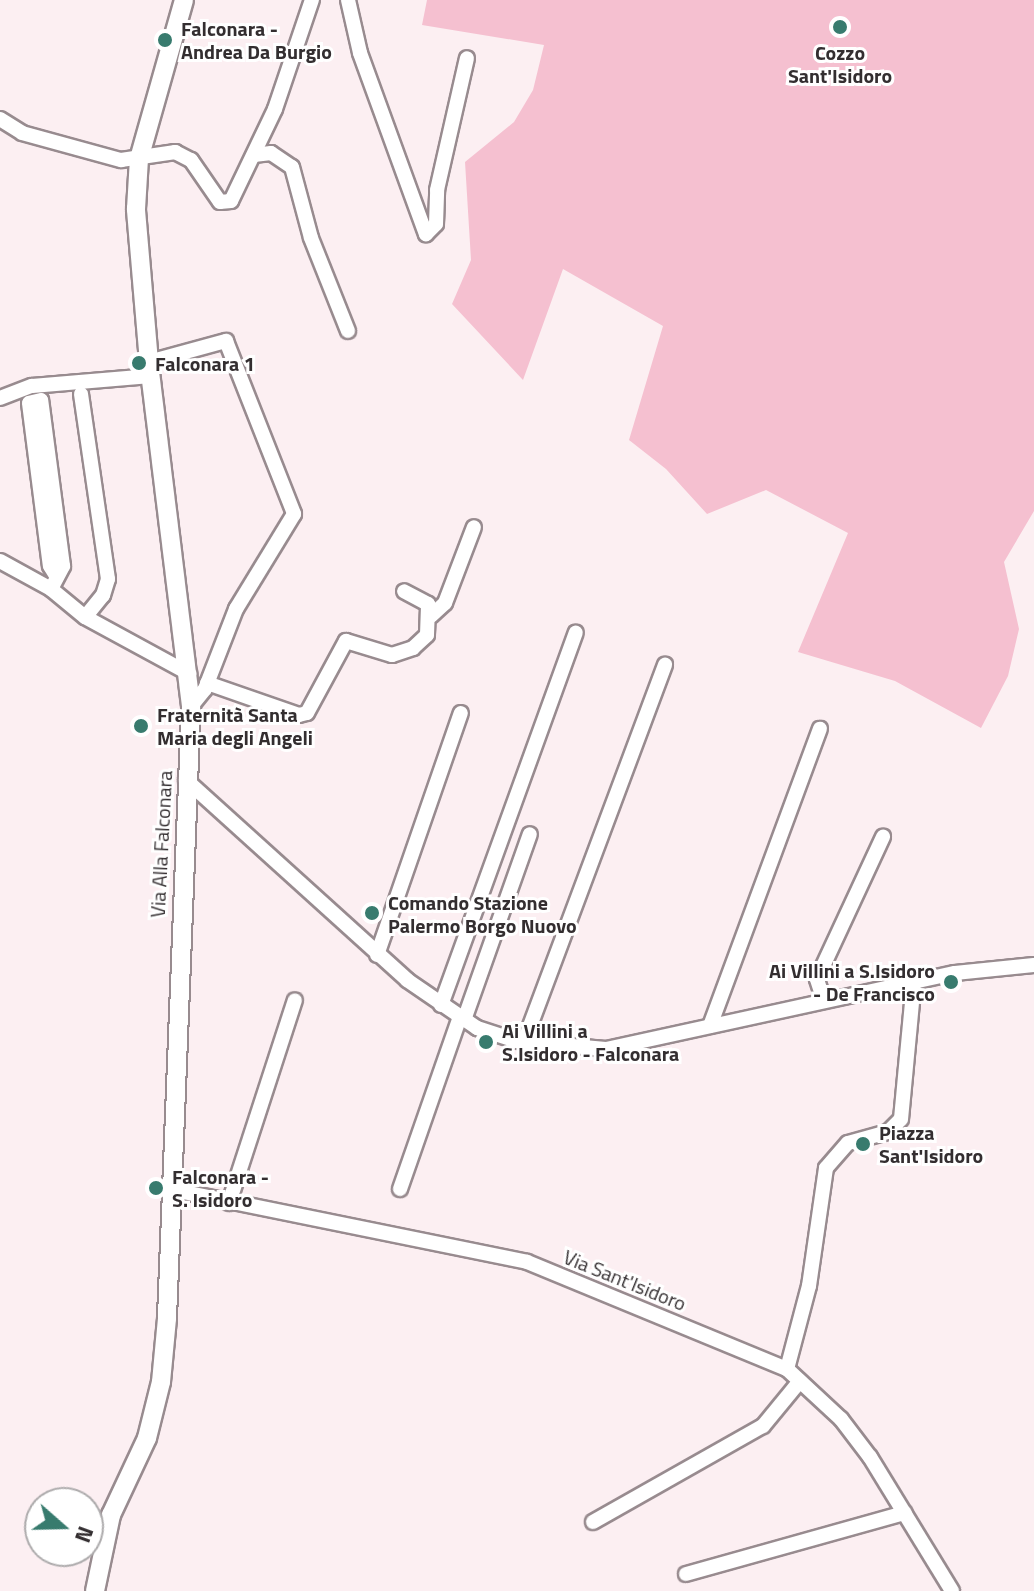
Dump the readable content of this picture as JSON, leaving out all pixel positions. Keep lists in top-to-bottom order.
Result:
{
  "streets": {
    "street": ["Via Alla Falconara", "Via Sant'Isidoro"]
  },
  "crossings": [
    ["Via Alla Falconara", "Via Sant'Isidoro"]
  ],
  "places": [
    "Cozzo Sant'Isidoro",
    "Falconara - Andrea Da Burgio",
    "Falconara 1",
    "Fraternità Santa Maria degli Angeli",
    "Comando Stazione Palermo Borgo Nuovo",
    "Ai Villini a S.Isidoro - De Francisco",
    "Ai Villini a S.Isidoro - Falconara",
    "Piazza Sant'Isidoro",
    "Falconara - S. Isidoro"
  ],
  "north": "right"
}
